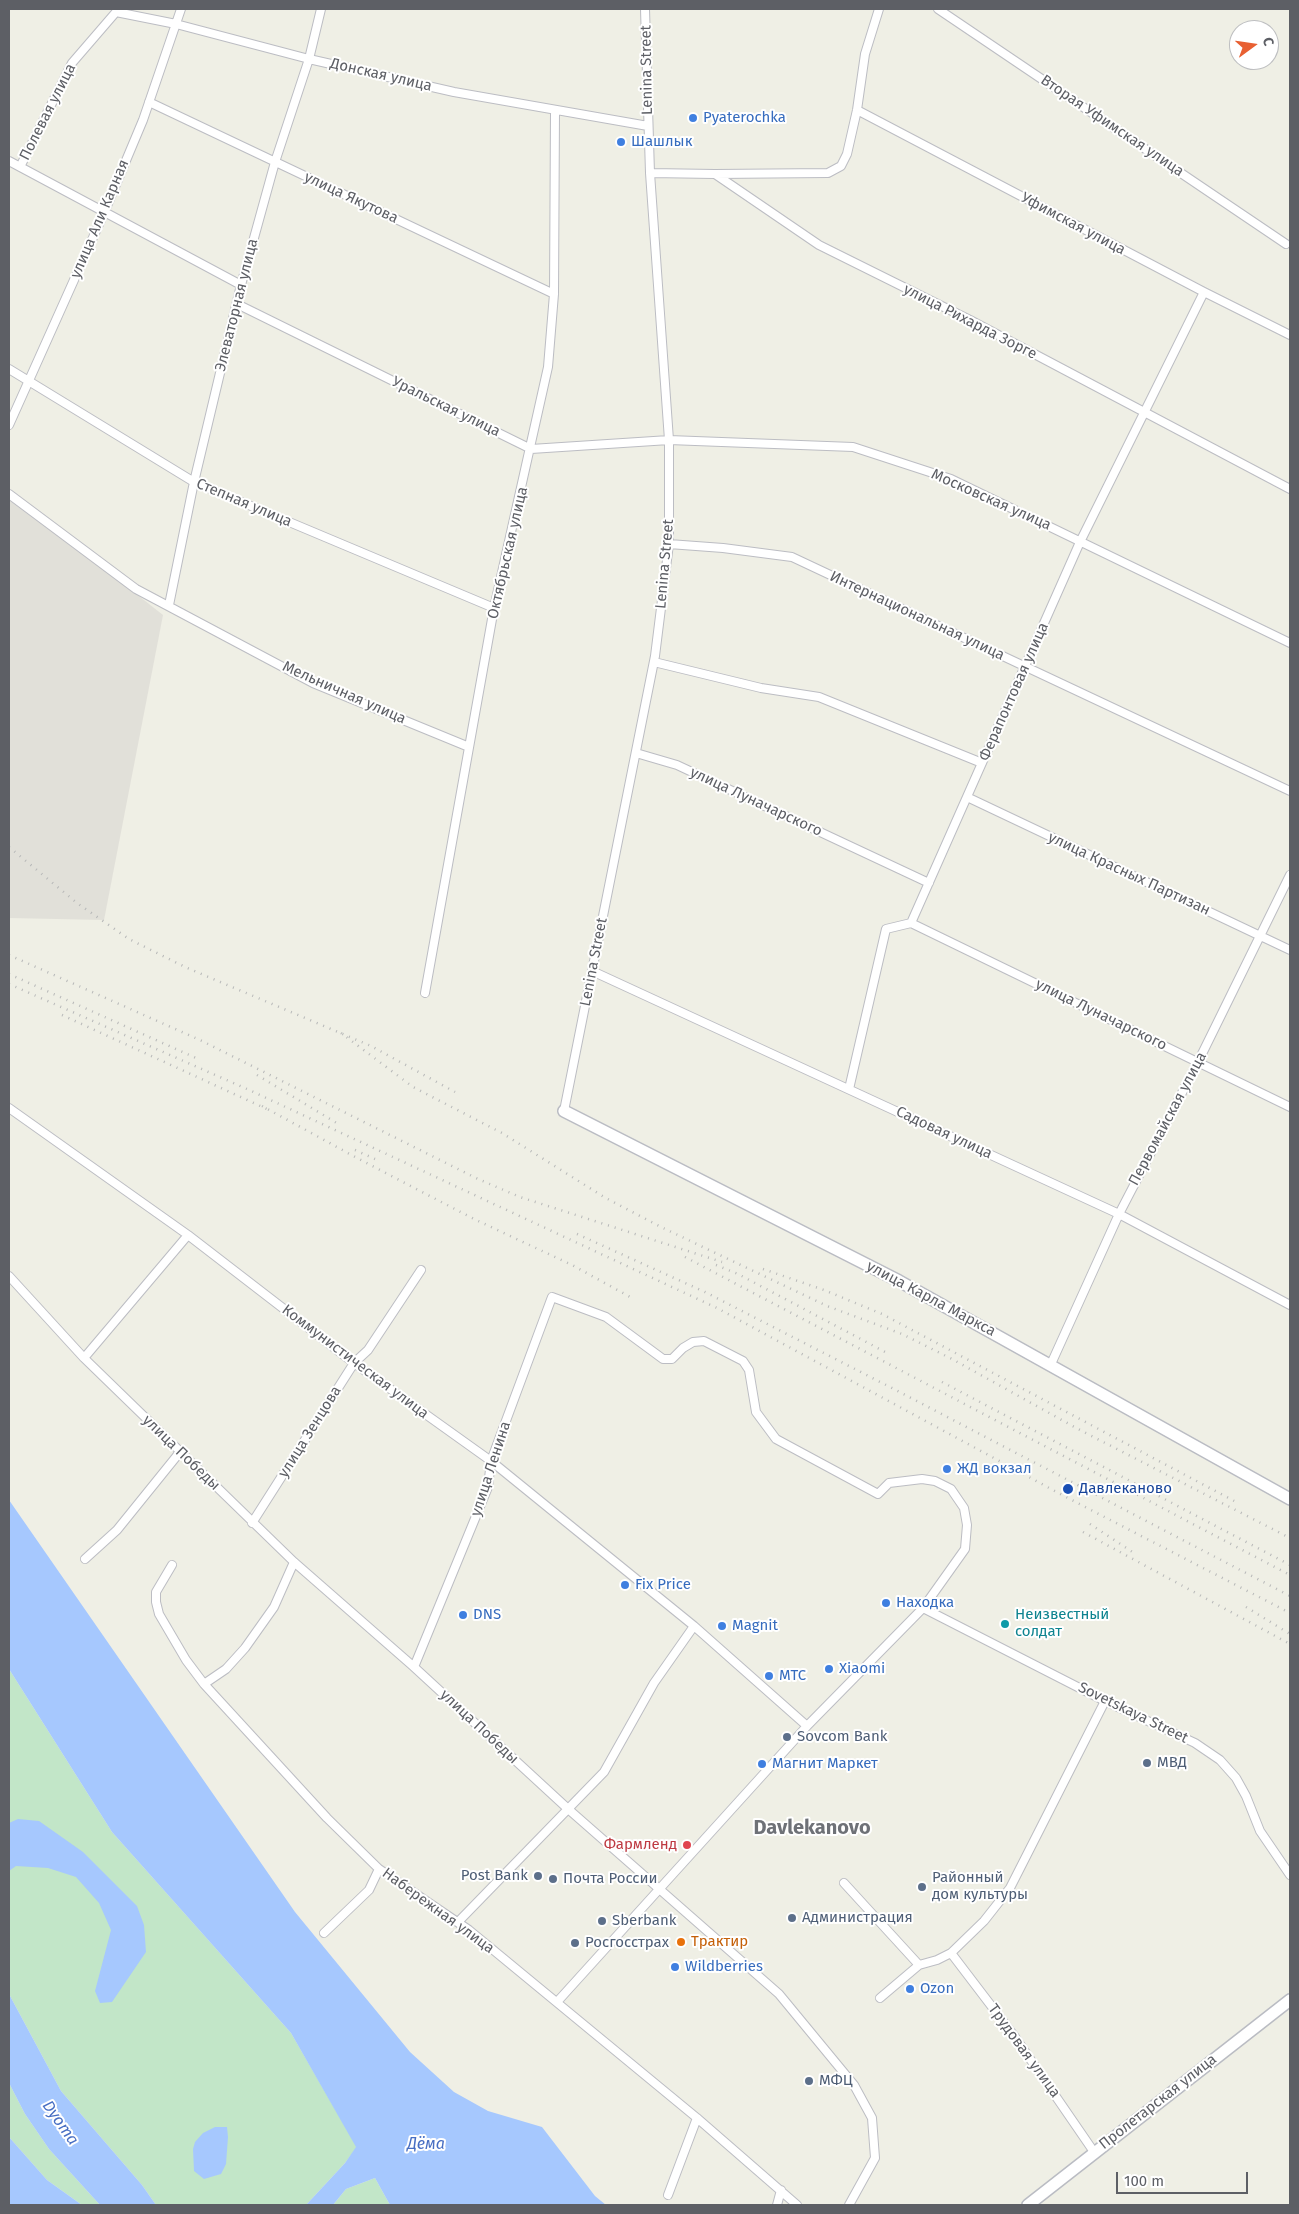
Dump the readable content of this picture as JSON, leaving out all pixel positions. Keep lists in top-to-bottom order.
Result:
{
  "streets": {
    "street": [
      "Lenina Street",
      "Донская улица",
      "Полевая улица",
      "Вторая Уфимская улица",
      "улица Якутова",
      "улица Али Карная",
      "Уфимская улица",
      "Элеваторная улица",
      "улица Рихарда Зорге",
      "Уральская улица",
      "Московская улица",
      "Степная улица",
      "Октябрьская улица",
      "Интернациональная улица",
      "Ферапонтовая улица",
      "Мельничная улица",
      "улица Луначарского",
      "улица Красных Партизан",
      "Первомайская улица",
      "Садовая улица",
      "улица Карла Маркса",
      "Коммунистическая улица",
      "улица Зенцова",
      "улица Победы",
      "улица Ленина",
      "Sovetskaya Street",
      "Набережная улица",
      "Трудовая улица",
      "Пролетарская улица"
    ]
  },
  "crossings": [
    ["Lenina Street", "Донская улица"],
    ["Lenina Street", "Уральская улица"],
    ["Lenina Street", "Московская улица"],
    ["Lenina Street", "Интернациональная улица"],
    ["Lenina Street", "улица Луначарского"],
    ["Lenina Street", "Садовая улица"],
    ["Lenina Street", "улица Карла Маркса"],
    ["Донская улица", "Полевая улица"],
    ["Донская улица", "улица Али Карная"],
    ["Донская улица", "Элеваторная улица"],
    ["Донская улица", "Октябрьская улица"],
    ["улица Якутова", "улица Али Карная"],
    ["улица Якутова", "Элеваторная улица"],
    ["улица Якутова", "Октябрьская улица"],
    ["улица Али Карная", "Степная улица"],
    ["Уфимская улица", "Ферапонтовая улица"],
    ["Элеваторная улица", "Уральская улица"],
    ["Элеваторная улица", "Степная улица"],
    ["Элеваторная улица", "Мельничная улица"],
    ["улица Рихарда Зорге", "Ферапонтовая улица"],
    ["Уральская улица", "Московская улица"],
    ["Уральская улица", "Октябрьская улица"],
    ["Московская улица", "Ферапонтовая улица"],
    ["Степная улица", "Октябрьская улица"],
    ["Октябрьская улица", "Мельничная улица"],
    ["Интернациональная улица", "Ферапонтовая улица"],
    ["Ферапонтовая улица", "улица Луначарского"],
    ["Ферапонтовая улица", "улица Красных Партизан"],
    ["улица Луначарского", "Первомайская улица"],
    ["улица Красных Партизан", "Первомайская улица"],
    ["Первомайская улица", "Садовая улица"],
    ["Первомайская улица", "улица Карла Маркса"],
    ["Коммунистическая улица", "улица Зенцова"],
    ["Коммунистическая улица", "улица Ленина"],
    ["улица Зенцова", "улица Победы"],
    ["улица Победы", "улица Ленина"],
    ["улица Ленина", "Sovetskaya Street"],
    ["Трудовая улица", "Пролетарская улица"]
  ],
  "districts": ["Davlekanovo"],
  "water": ["Dyoma", "Дёма"],
  "places": [
    "Pyaterochka",
    "Шашлык",
    "ЖД вокзал",
    "Давлеканово",
    "Fix Price",
    "Находка",
    "DNS",
    "Неизвестный солдат",
    "Magnit",
    "Xiaomi",
    "МТС",
    "Sovcom Bank",
    "МВД",
    "Магнит Маркет",
    "Фармленд",
    "Post Bank",
    "Почта России",
    "Районный дом культуры",
    "Администрация",
    "Sberbank",
    "Трактир",
    "Росгосстрах",
    "Wildberries",
    "Ozon",
    "МФЦ"
  ],
  "scale_bar": "100 m",
  "north": "right"
}
